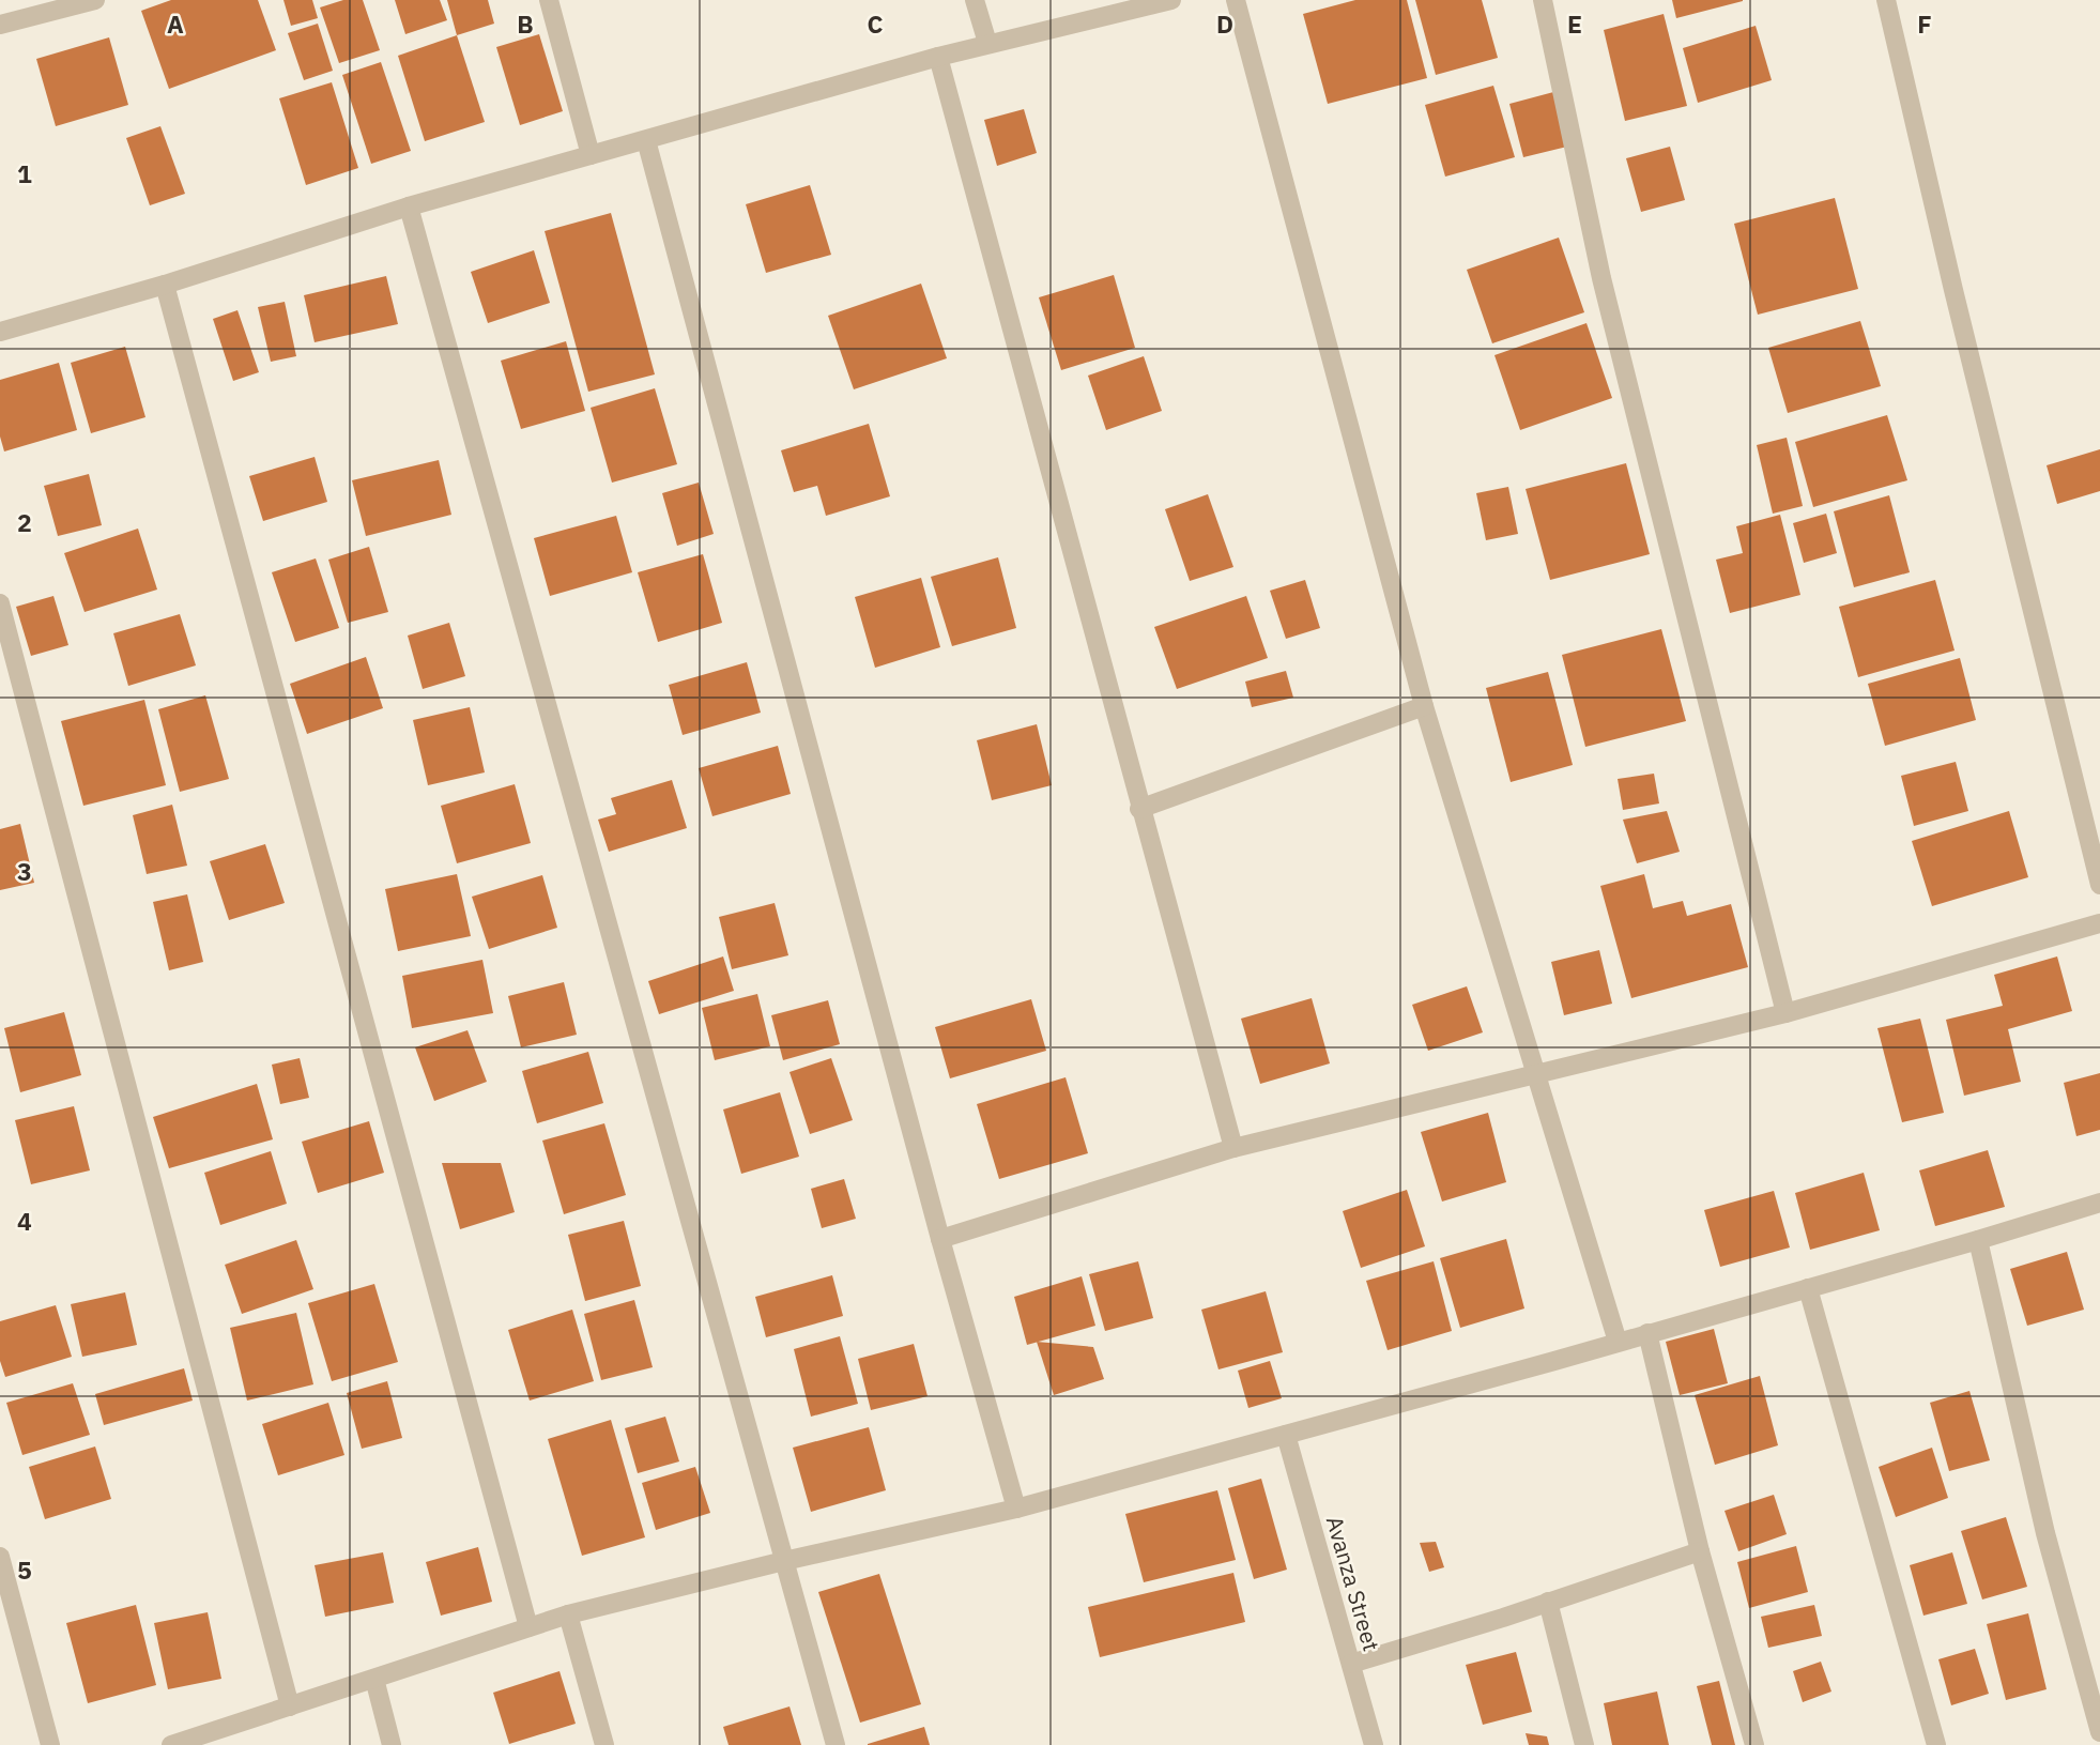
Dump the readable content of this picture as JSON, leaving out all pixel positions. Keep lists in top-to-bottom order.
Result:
{
  "streets": {
    "street": ["Avanza Street"]
  },
  "grid": {
    "columns": [
      "A",
      "B",
      "C",
      "D",
      "E",
      "F"
    ],
    "rows": [
      "1",
      "2",
      "3",
      "4",
      "5"
    ]
  }
}
